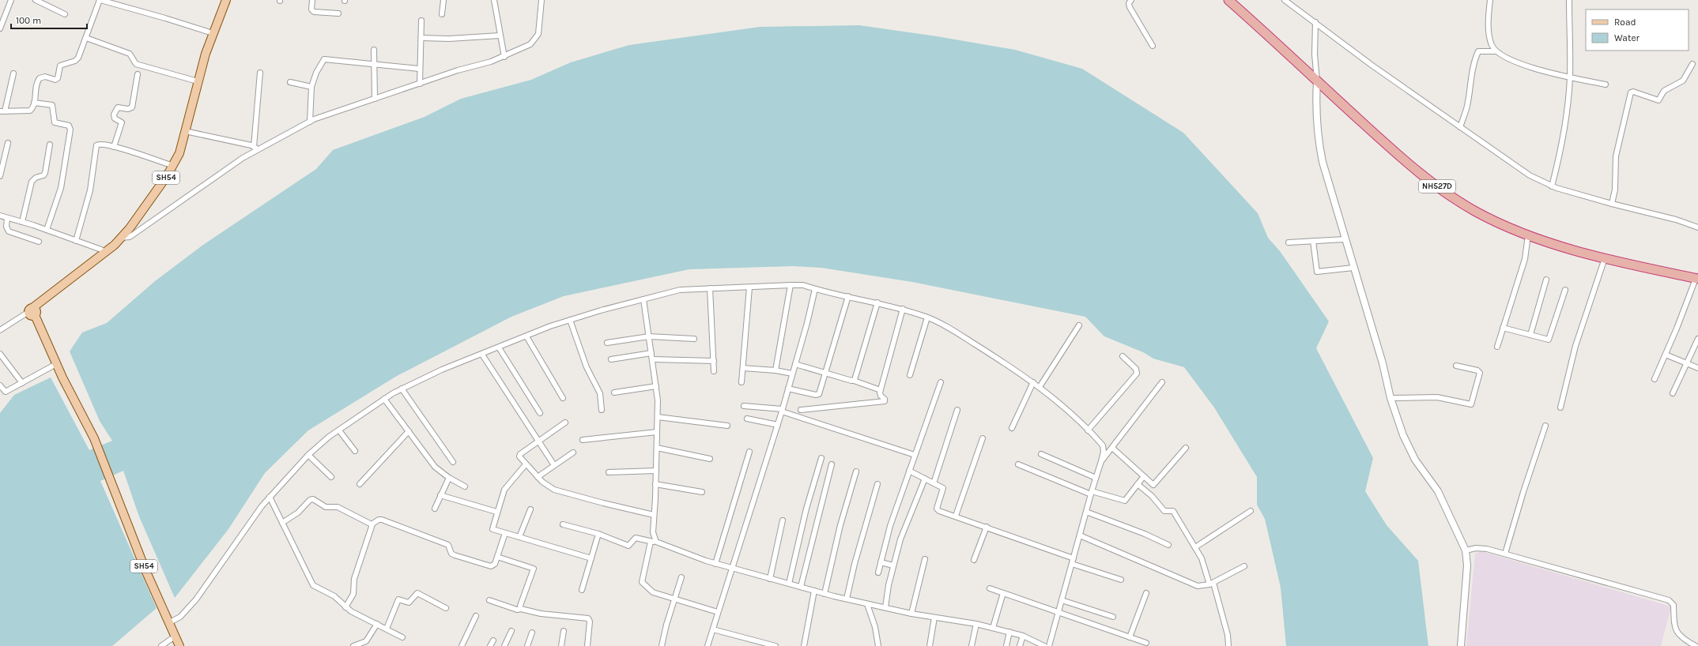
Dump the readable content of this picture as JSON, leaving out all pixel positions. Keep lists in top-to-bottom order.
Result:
{
  "streets": {
    "highway": ["NH527D"],
    "main road": ["SH54"]
  },
  "legend": ["Road", "Water"],
  "scale_bar": "100 m"
}
